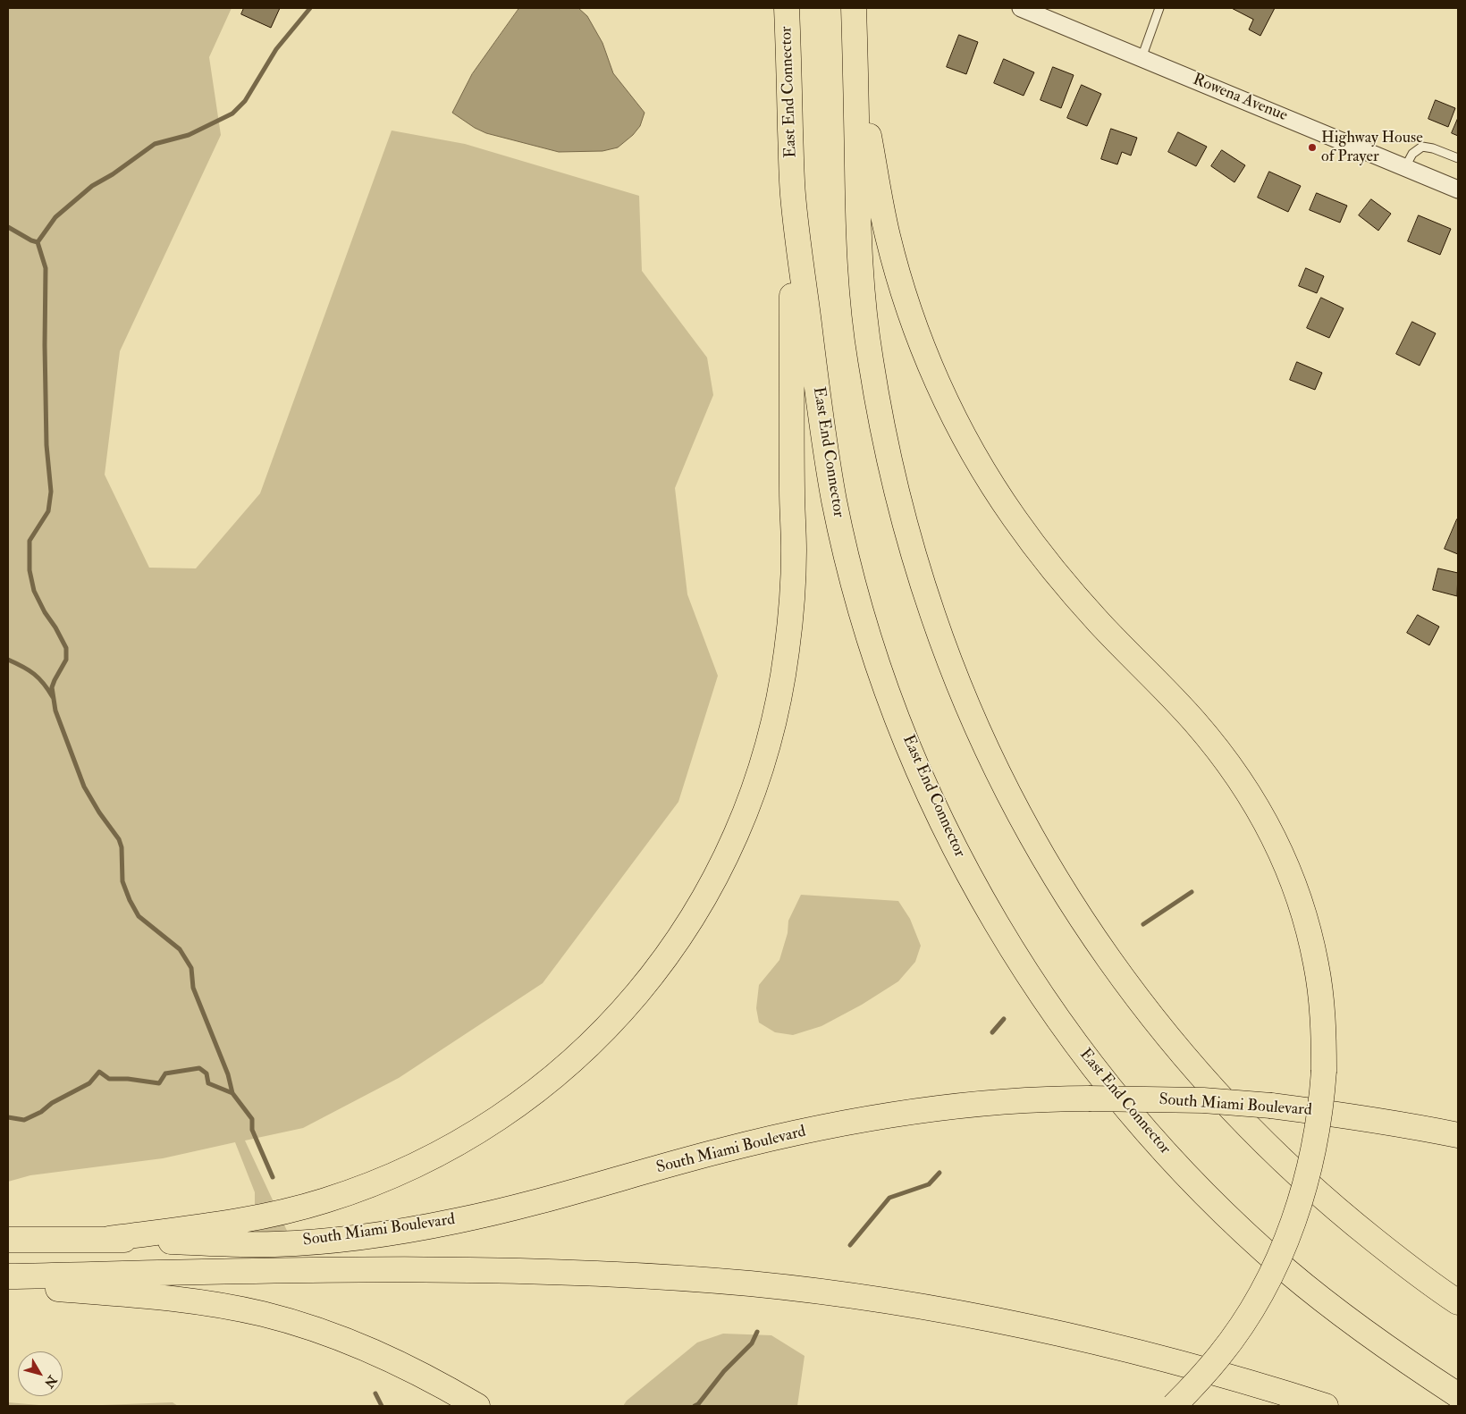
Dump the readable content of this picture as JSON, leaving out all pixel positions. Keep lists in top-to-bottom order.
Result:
{
  "streets": {
    "highway": ["East End Connector", "South Miami Boulevard"],
    "street": ["Rowena Avenue"]
  },
  "places": ["Highway House of Prayer"],
  "north": "bottom right"
}
